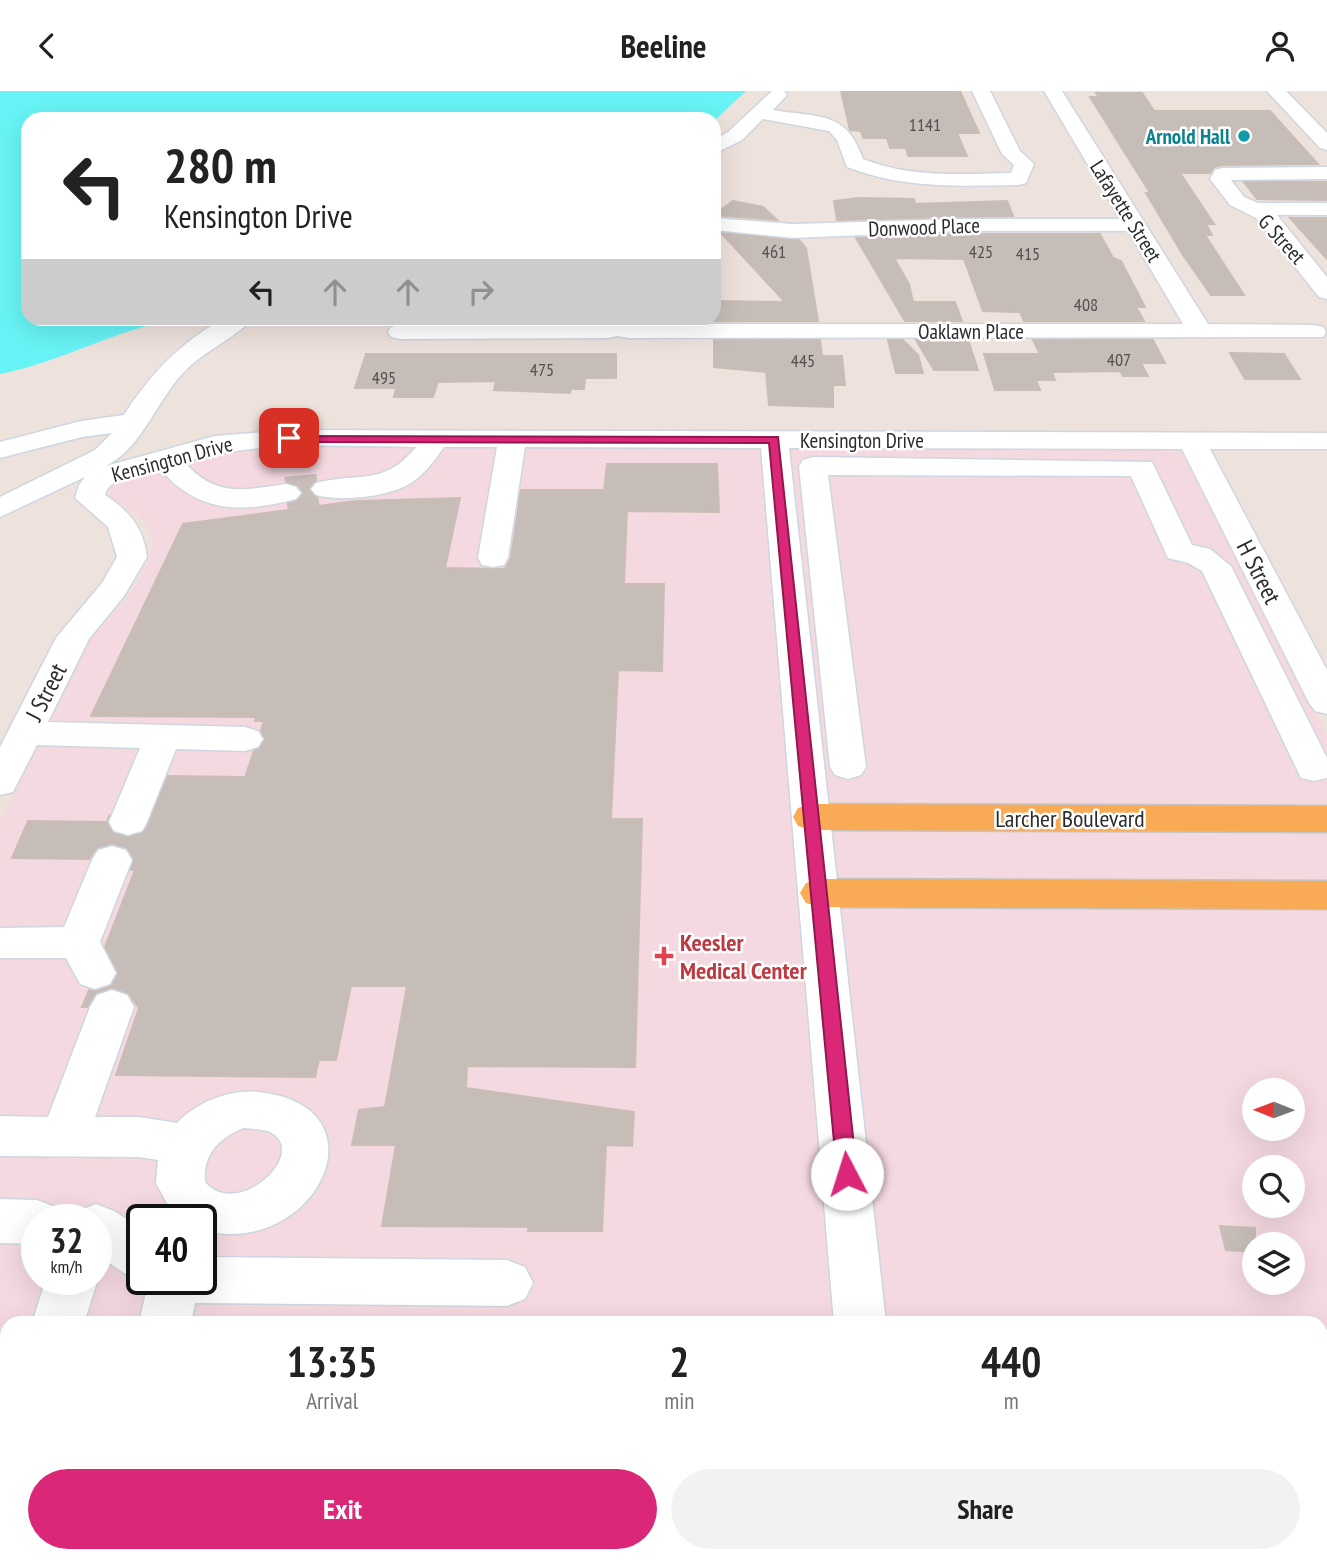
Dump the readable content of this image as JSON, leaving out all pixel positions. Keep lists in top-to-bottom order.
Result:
{
  "streets": {
    "main road": ["Larcher Boulevard"],
    "street": [
      "Lafayette Street",
      "Donwood Place",
      "G Street",
      "Oaklawn Place",
      "Kensington Drive",
      "H Street",
      "J Street"
    ]
  },
  "crossings": [
    ["Lafayette Street", "Donwood Place"],
    ["Lafayette Street", "Oaklawn Place"],
    ["Kensington Drive", "H Street"],
    ["Kensington Drive", "J Street"]
  ],
  "places": {
    "other": ["Arnold Hall"],
    "health": ["Keesler Medical Center"]
  },
  "house_numbers": [
    "1141",
    "461",
    "425",
    "415",
    "408",
    "407",
    "445",
    "475",
    "495"
  ],
  "north": "left",
  "page": {
    "header": "Beeline",
    "turn": ["280 m", "Kensington Drive"],
    "speed": "32 km/h",
    "limit": "40",
    "eta": [
      "13:35",
      "Arrival",
      "2",
      "min",
      "440",
      "m"
    ],
    "buttons": ["Exit", "Share"]
  }
}
